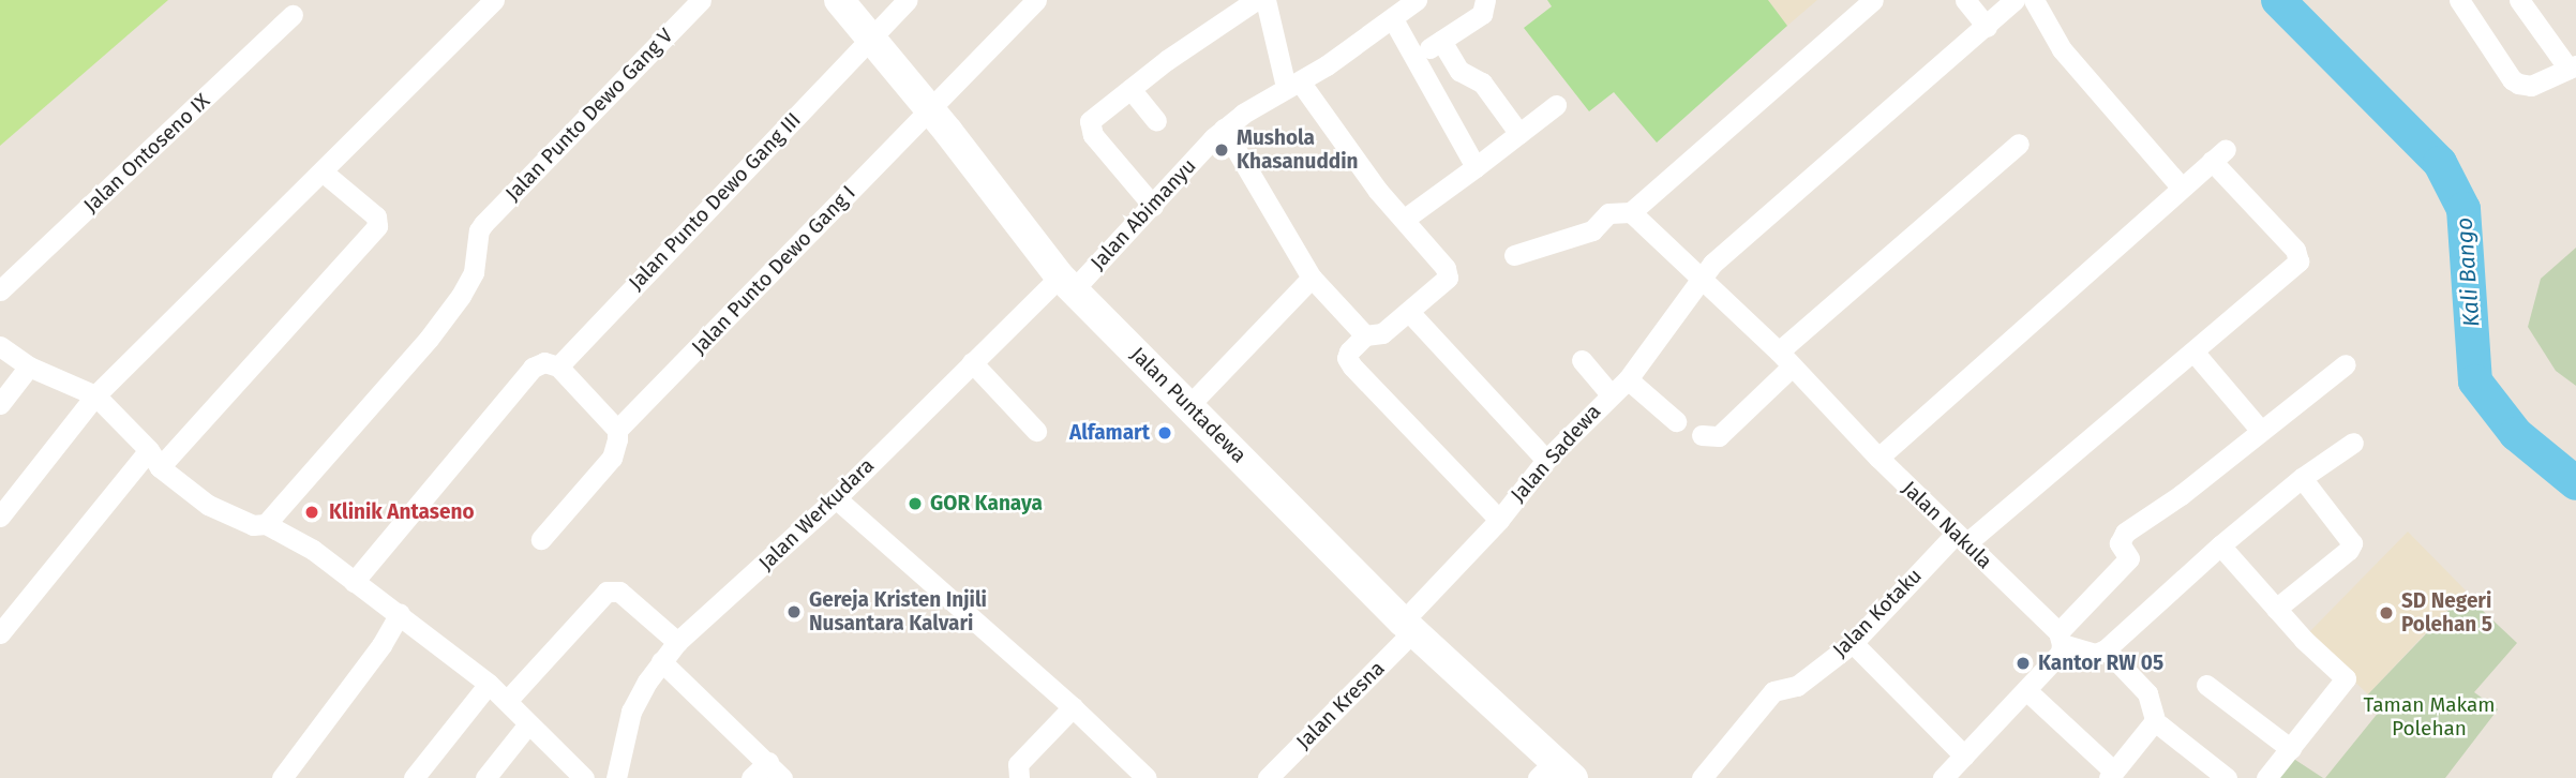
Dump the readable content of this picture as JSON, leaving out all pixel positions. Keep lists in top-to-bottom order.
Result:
{
  "streets": {
    "street": [
      "Jalan Punto Dewo Gang V",
      "Jalan Ontoseno IX",
      "Jalan Punto Dewo Gang III",
      "Jalan Abimanyu",
      "Jalan Punto Dewo Gang I",
      "Jalan Puntadewa",
      "Jalan Sadewa",
      "Jalan Werkudara",
      "Jalan Nakula",
      "Jalan Kotaku",
      "Jalan Kresna"
    ]
  },
  "crossings": [
    ["Jalan Punto Dewo Gang III", "Jalan Puntadewa"],
    ["Jalan Abimanyu", "Jalan Puntadewa"],
    ["Jalan Abimanyu", "Jalan Werkudara"],
    ["Jalan Punto Dewo Gang I", "Jalan Puntadewa"],
    ["Jalan Puntadewa", "Jalan Sadewa"],
    ["Jalan Puntadewa", "Jalan Werkudara"],
    ["Jalan Puntadewa", "Jalan Kresna"],
    ["Jalan Sadewa", "Jalan Nakula"],
    ["Jalan Sadewa", "Jalan Kresna"],
    ["Jalan Nakula", "Jalan Kotaku"]
  ],
  "water": ["Kali Bango"],
  "parks": ["Taman Makam Polehan"],
  "places": [
    "Mushola Khasanuddin",
    "Alfamart",
    "GOR Kanaya",
    "Klinik Antaseno",
    "Gereja Kristen Injili Nusantara Kalvari",
    "SD Negeri Polehan 5",
    "Kantor RW 05"
  ]
}
